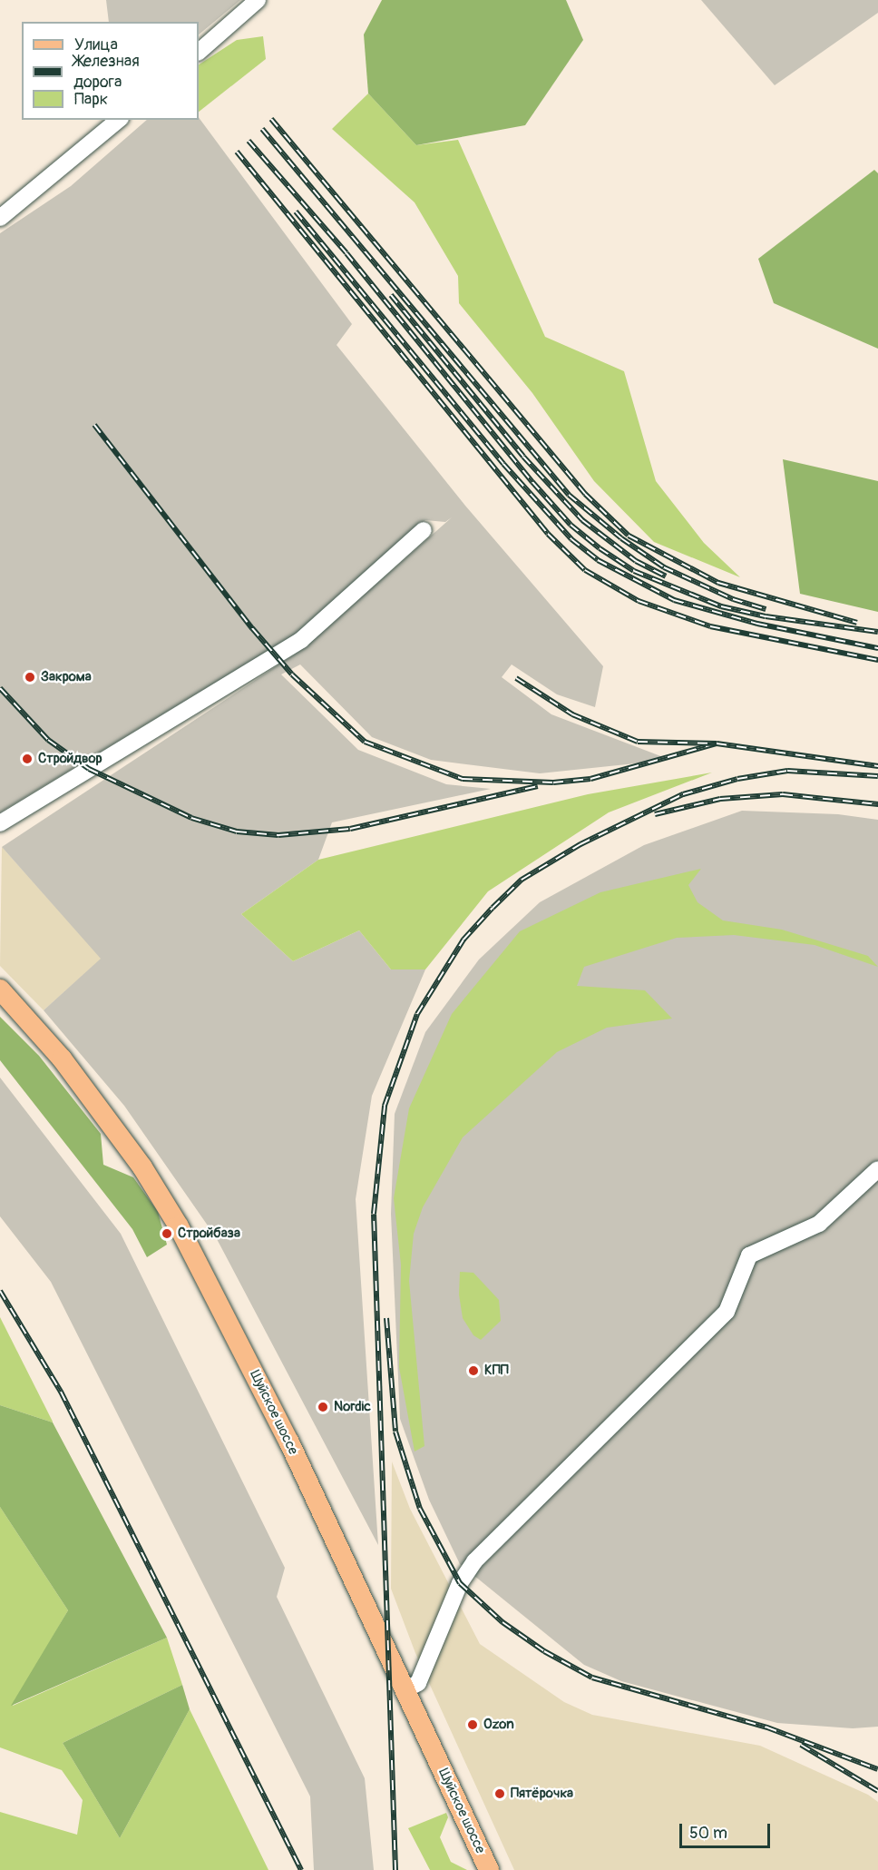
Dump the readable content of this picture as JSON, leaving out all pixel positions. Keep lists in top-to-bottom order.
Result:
{
  "streets": {
    "main road": ["Шуйское шоссе"]
  },
  "places": [
    "Закрома",
    "Стройдвор",
    "Стройбаза",
    "КПП",
    "Nordic",
    "Ozon",
    "Пятёрочка"
  ],
  "legend": ["Улица", "Железная дорога", "Парк"],
  "scale_bar": "50 m"
}
